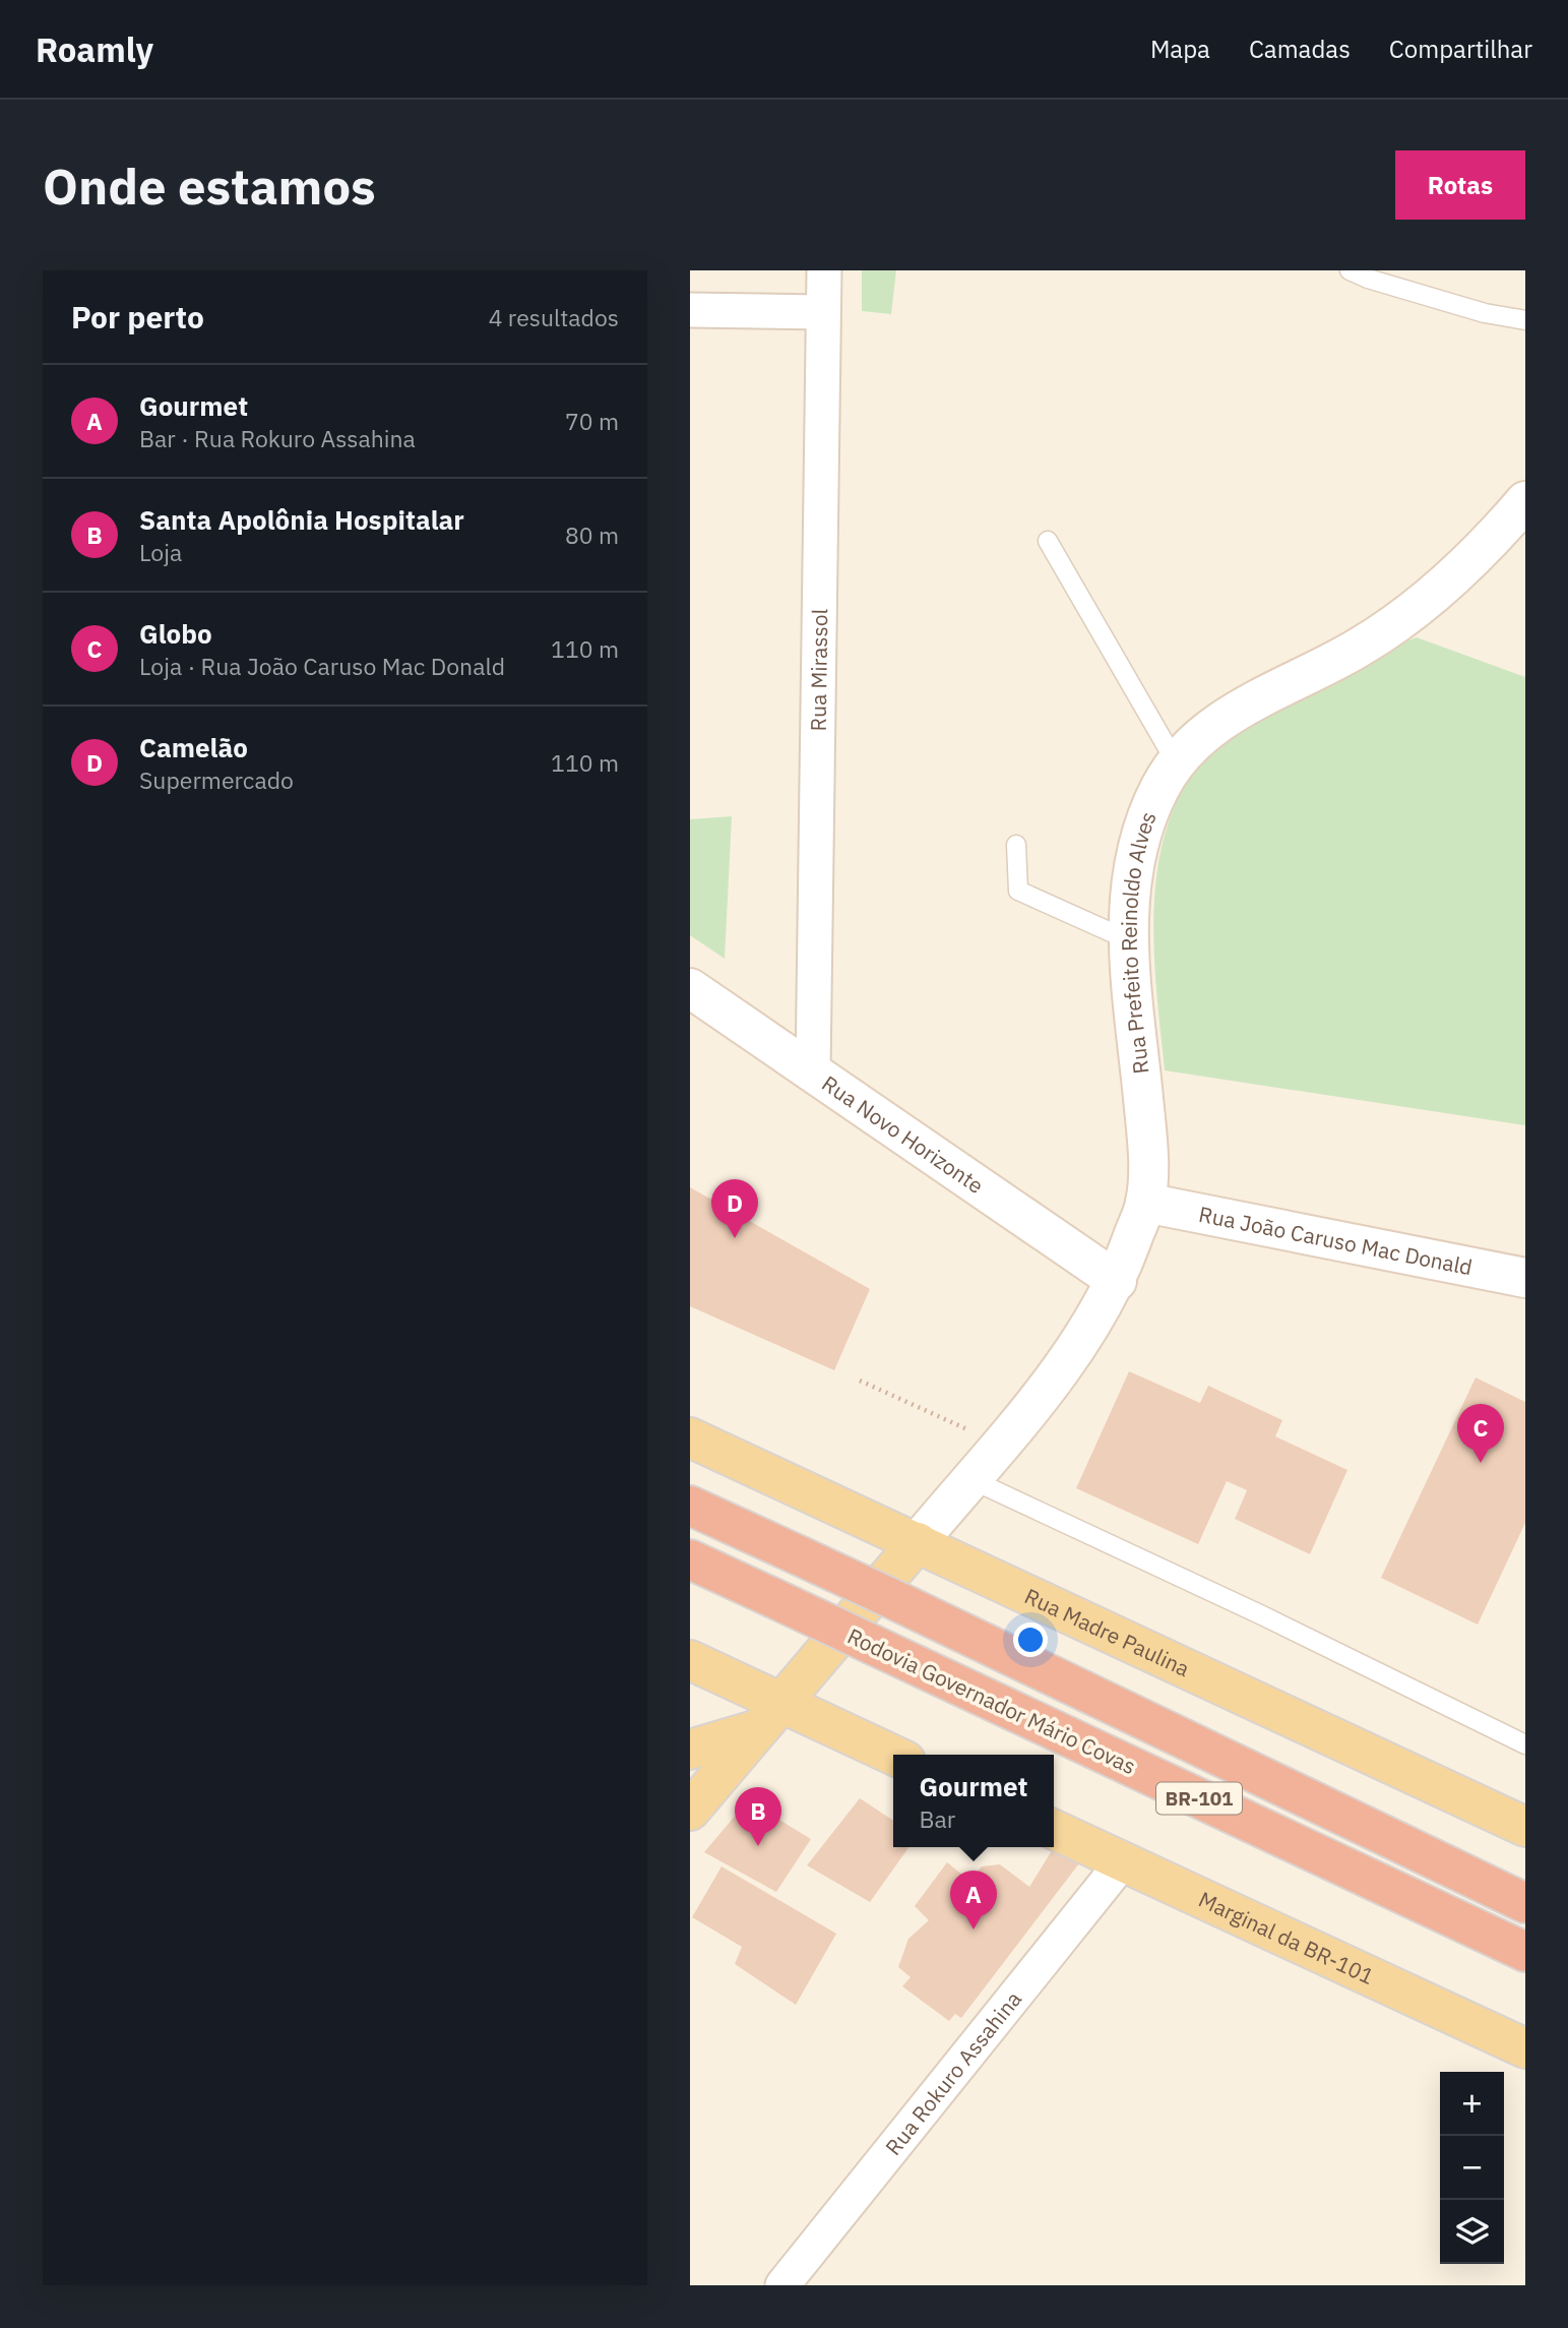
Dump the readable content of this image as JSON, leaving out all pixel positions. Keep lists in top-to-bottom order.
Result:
{
  "streets": {
    "highway": ["Rodovia Governador Mário Covas", "BR-101"],
    "main road": [
      "Rua Prefeito Reinoldo Alves",
      "Rua Novo Horizonte",
      "Rua João Caruso Mac Donald",
      "Rua Madre Paulina",
      "Marginal da BR-101"
    ],
    "street": ["Rua Mirassol", "Rua Rokuro Assahina"]
  },
  "crossings": [
    ["Rua Mirassol", "Rua Novo Horizonte"],
    ["Rua Prefeito Reinoldo Alves", "Rua Novo Horizonte"],
    ["Rua Prefeito Reinoldo Alves", "Rua João Caruso Mac Donald"],
    ["Rua Prefeito Reinoldo Alves", "Rua Madre Paulina"],
    ["Marginal da BR-101", "Rua Rokuro Assahina"]
  ],
  "page": {
    "header": "Roamly",
    "nav": ["Mapa", "Camadas", "Compartilhar"],
    "buttons": "Rotas",
    "title": "Onde estamos",
    "heading": ["Por perto", "4 resultados"],
    "list": [
      {
        "mark": "A",
        "name": "Gourmet",
        "note": "Bar · Rua Rokuro Assahina",
        "value": "70 m"
      },
      {
        "mark": "B",
        "name": "Santa Apolônia Hospitalar",
        "note": "Loja",
        "value": "80 m"
      },
      {
        "mark": "C",
        "name": "Globo",
        "note": "Loja · Rua João Caruso Mac Donald",
        "value": "110 m"
      },
      {
        "mark": "D",
        "name": "Camelão",
        "note": "Supermercado",
        "value": "110 m"
      }
    ],
    "pins": [
      "D",
      "C",
      "B",
      "A"
    ],
    "popup": ["Gourmet", "Bar"],
    "map_buttons": ["+", "−"]
  }
}
